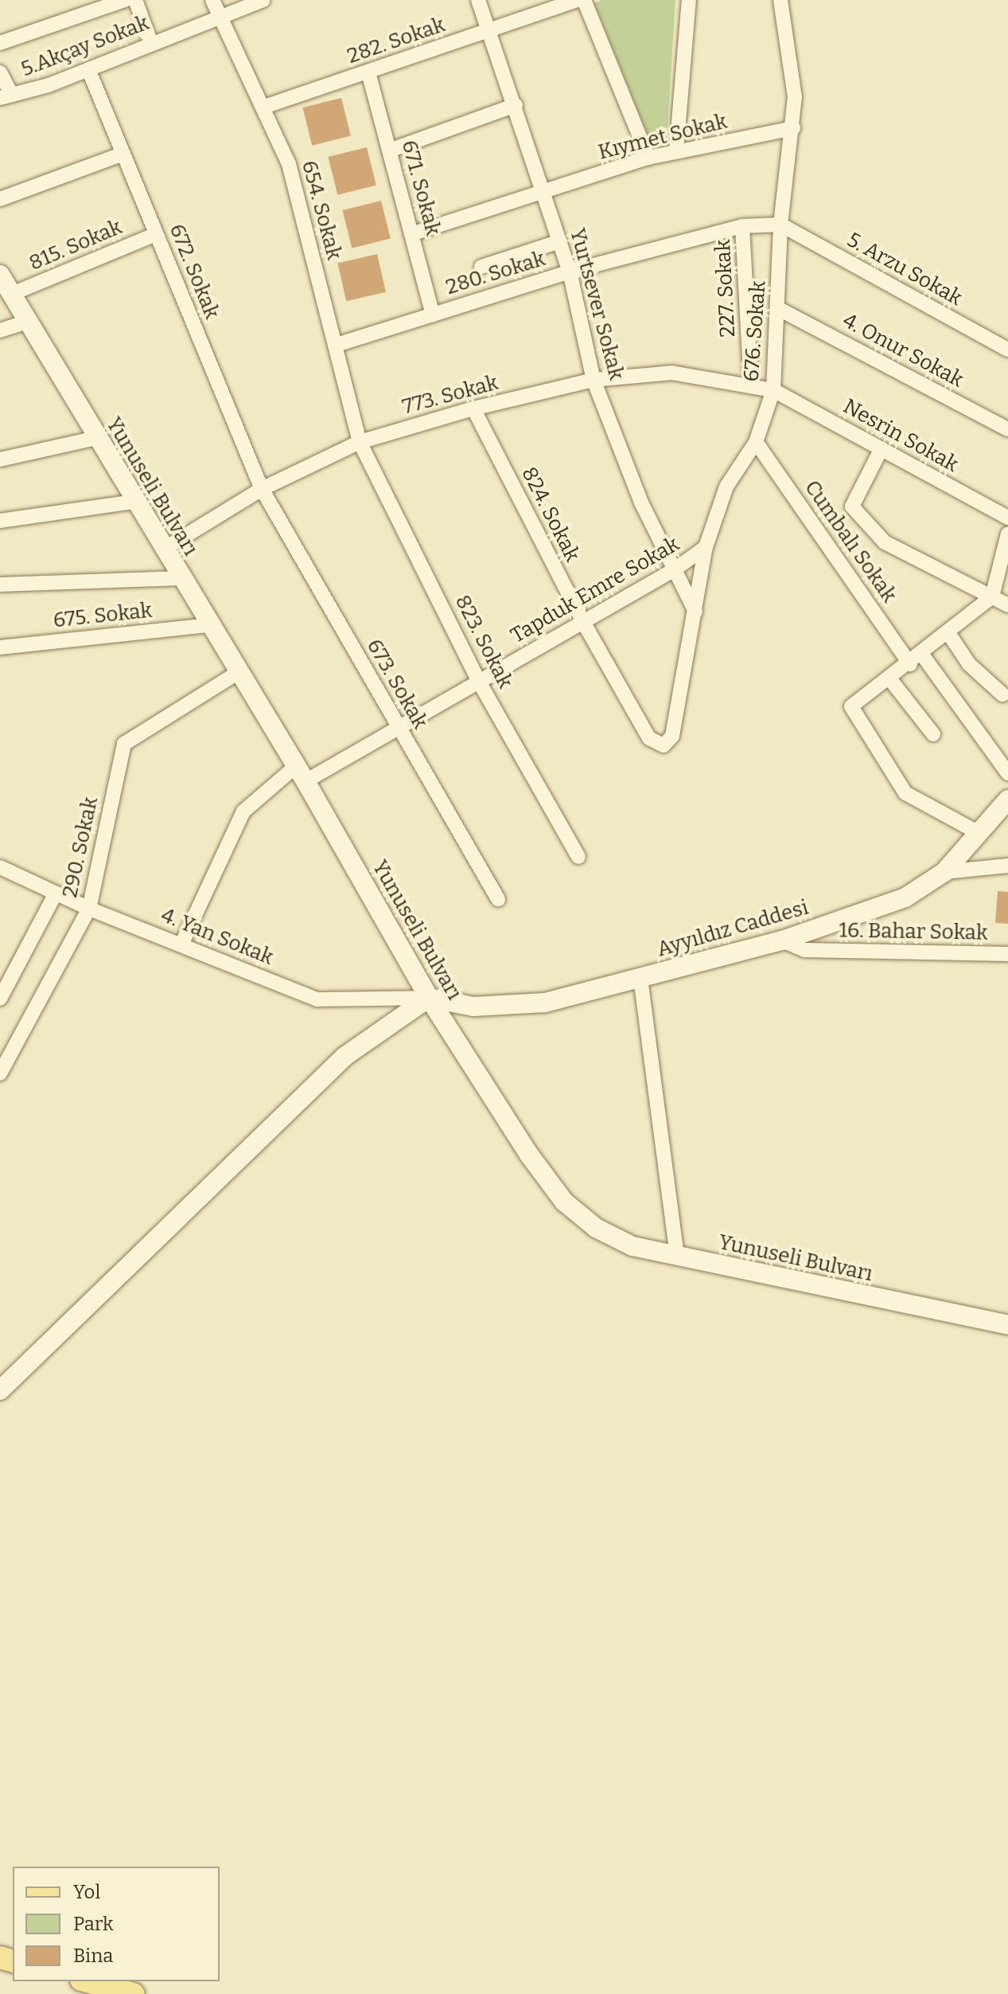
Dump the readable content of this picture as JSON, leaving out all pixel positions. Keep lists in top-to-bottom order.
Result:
{
  "streets": {
    "main road": ["Yunuseli Bulvarı", "Ayyıldız Caddesi"],
    "street": [
      "282. Sokak",
      "5.Akçay Sokak",
      "Kıymet Sokak",
      "671. Sokak",
      "654. Sokak",
      "815. Sokak",
      "5. Arzu Sokak",
      "672. Sokak",
      "280. Sokak",
      "227. Sokak",
      "Yurtsever Sokak",
      "676. Sokak",
      "4. Onur Sokak",
      "773. Sokak",
      "Nesrin Sokak",
      "824. Sokak",
      "Cumbalı Sokak",
      "Tapduk Emre Sokak",
      "675. Sokak",
      "823. Sokak",
      "673. Sokak",
      "290. Sokak",
      "16. Bahar Sokak",
      "4. Yan Sokak"
    ]
  },
  "crossings": [
    ["282. Sokak", "671. Sokak"],
    ["282. Sokak", "654. Sokak"],
    ["282. Sokak", "Yurtsever Sokak"],
    ["5.Akçay Sokak", "654. Sokak"],
    ["5.Akçay Sokak", "672. Sokak"],
    ["Kıymet Sokak", "671. Sokak"],
    ["Kıymet Sokak", "Yurtsever Sokak"],
    ["Kıymet Sokak", "676. Sokak"],
    ["671. Sokak", "280. Sokak"],
    ["654. Sokak", "280. Sokak"],
    ["654. Sokak", "773. Sokak"],
    ["654. Sokak", "823. Sokak"],
    ["815. Sokak", "672. Sokak"],
    ["815. Sokak", "Yunuseli Bulvarı"],
    ["5. Arzu Sokak", "280. Sokak"],
    ["5. Arzu Sokak", "676. Sokak"],
    ["672. Sokak", "773. Sokak"],
    ["672. Sokak", "673. Sokak"],
    ["280. Sokak", "227. Sokak"],
    ["280. Sokak", "Yurtsever Sokak"],
    ["280. Sokak", "676. Sokak"],
    ["227. Sokak", "773. Sokak"],
    ["Yurtsever Sokak", "676. Sokak"],
    ["Yurtsever Sokak", "773. Sokak"],
    ["Yurtsever Sokak", "Tapduk Emre Sokak"],
    ["676. Sokak", "4. Onur Sokak"],
    ["676. Sokak", "773. Sokak"],
    ["676. Sokak", "Nesrin Sokak"],
    ["676. Sokak", "824. Sokak"],
    ["676. Sokak", "Cumbalı Sokak"],
    ["676. Sokak", "Tapduk Emre Sokak"],
    ["773. Sokak", "Nesrin Sokak"],
    ["773. Sokak", "Yunuseli Bulvarı"],
    ["773. Sokak", "824. Sokak"],
    ["773. Sokak", "823. Sokak"],
    ["773. Sokak", "673. Sokak"],
    ["Yunuseli Bulvarı", "Tapduk Emre Sokak"],
    ["Yunuseli Bulvarı", "675. Sokak"],
    ["Yunuseli Bulvarı", "290. Sokak"],
    ["Yunuseli Bulvarı", "Ayyıldız Caddesi"],
    ["Yunuseli Bulvarı", "4. Yan Sokak"],
    ["824. Sokak", "Tapduk Emre Sokak"],
    ["Tapduk Emre Sokak", "823. Sokak"],
    ["Tapduk Emre Sokak", "673. Sokak"],
    ["Tapduk Emre Sokak", "4. Yan Sokak"],
    ["290. Sokak", "4. Yan Sokak"],
    ["Ayyıldız Caddesi", "16. Bahar Sokak"],
    ["Ayyıldız Caddesi", "4. Yan Sokak"]
  ],
  "legend": ["Yol", "Park", "Bina"]
}
